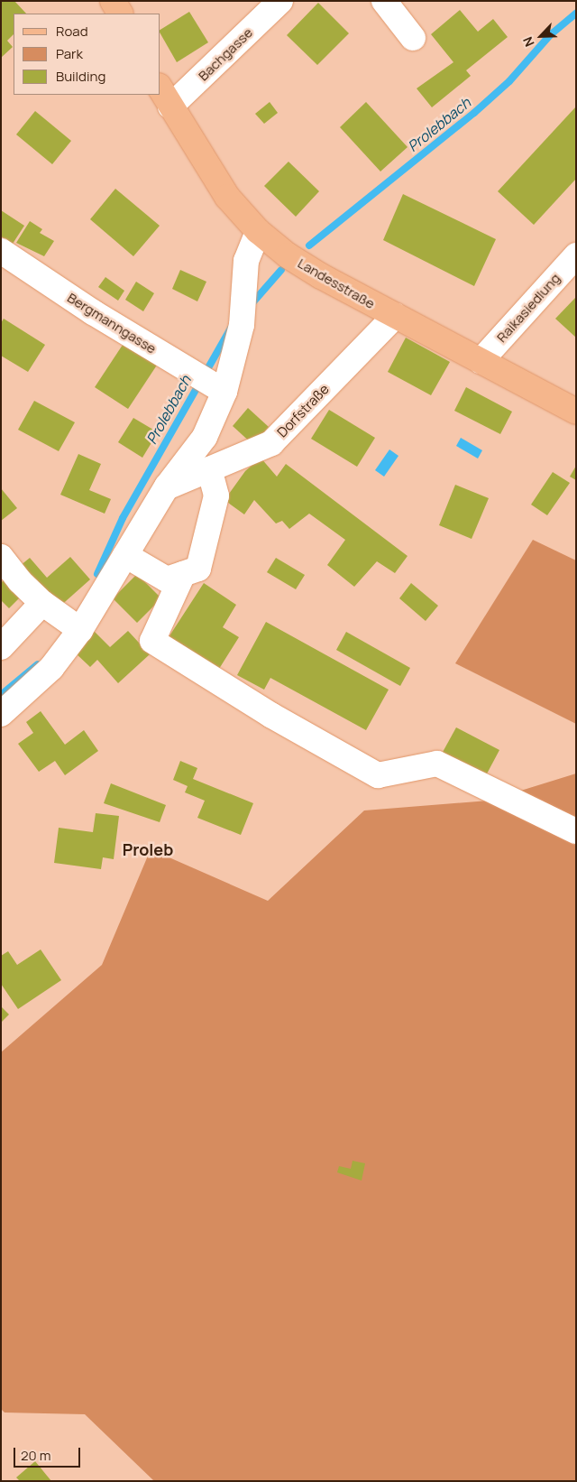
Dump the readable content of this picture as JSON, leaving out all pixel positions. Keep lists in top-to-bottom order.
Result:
{
  "streets": {
    "main road": ["Landesstraße"],
    "street": [
      "Bachgasse",
      "Raikasiedlung",
      "Bergmanngasse",
      "Dorfstraße"
    ]
  },
  "crossings": [
    ["Bachgasse", "Landesstraße"],
    ["Landesstraße", "Raikasiedlung"],
    ["Landesstraße", "Dorfstraße"]
  ],
  "districts": ["Proleb"],
  "water": ["Prolebbach"],
  "legend": ["Road", "Park", "Building"],
  "scale_bar": "20 m",
  "north": "bottom left"
}
